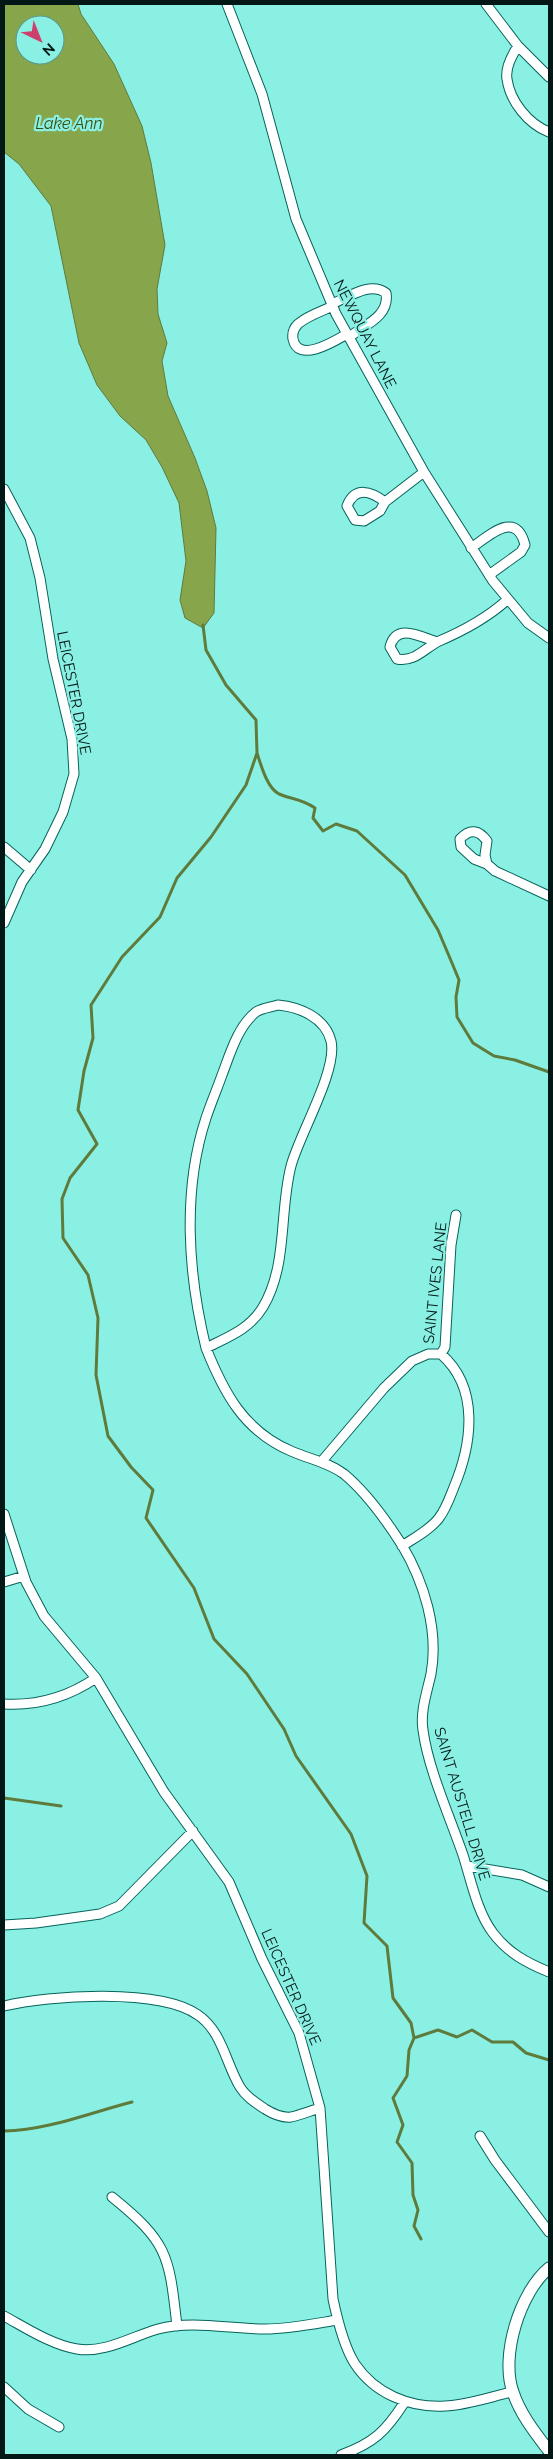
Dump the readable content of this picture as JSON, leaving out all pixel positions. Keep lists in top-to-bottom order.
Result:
{
  "streets": {
    "street": [
      "NEWQUAY LANE",
      "LEICESTER DRIVE",
      "SAINT IVES LANE",
      "SAINT AUSTELL DRIVE"
    ]
  },
  "water": ["Lake Ann"],
  "north": "bottom right"
}
